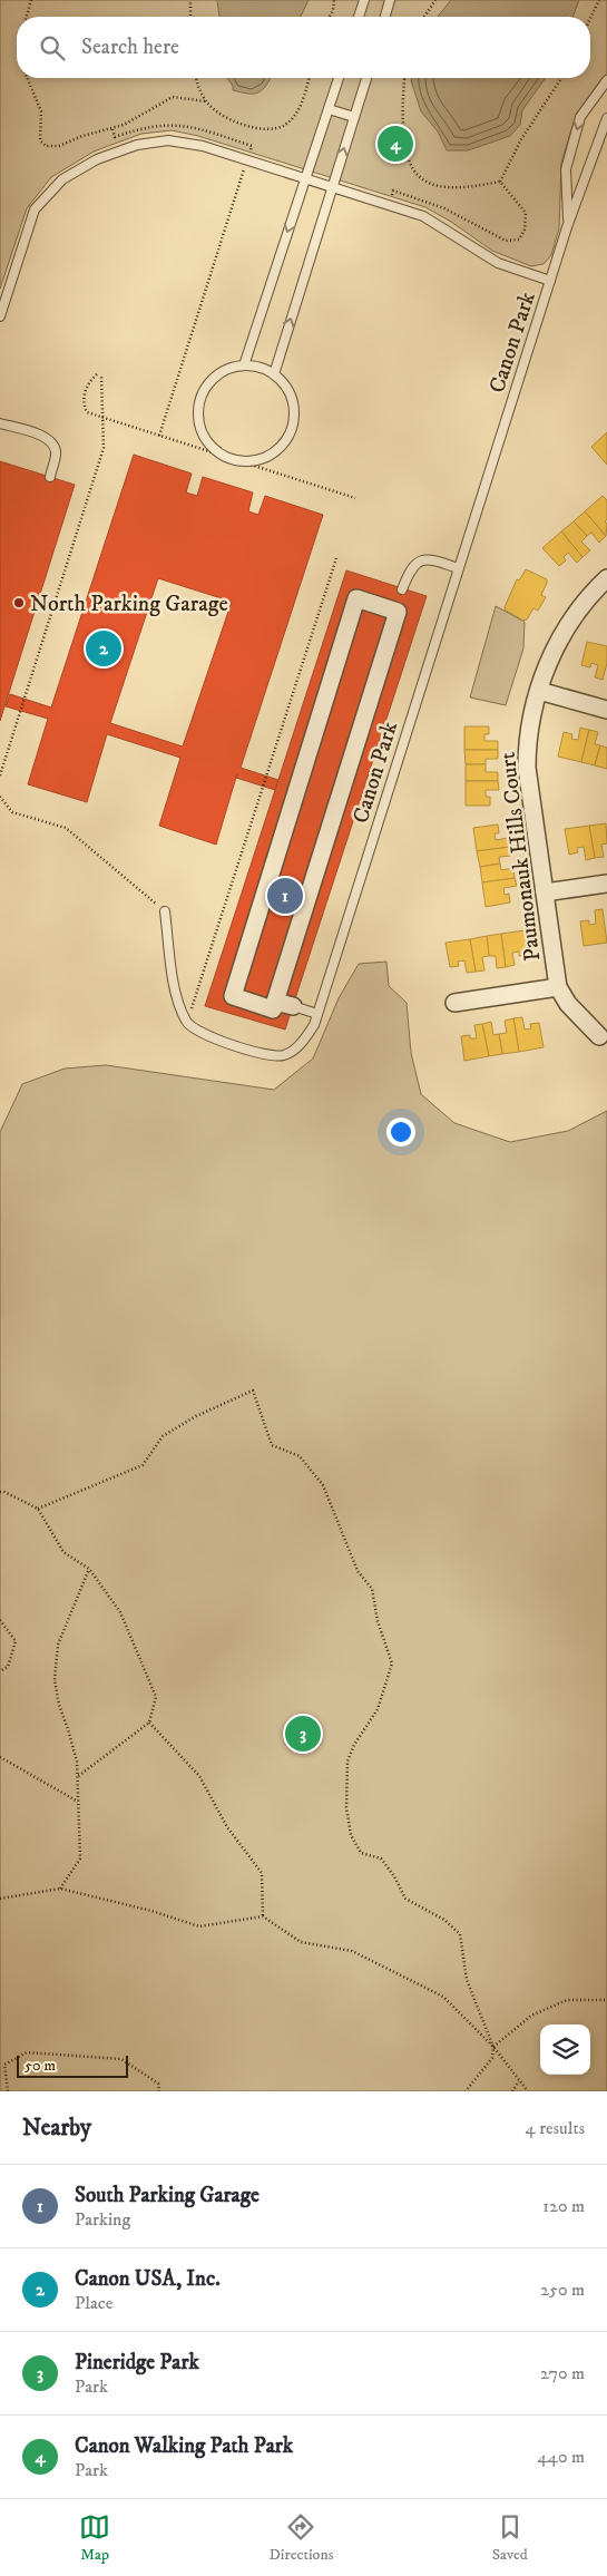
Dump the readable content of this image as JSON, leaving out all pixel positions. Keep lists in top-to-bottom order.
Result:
{
  "streets": {
    "street": ["Paumonauk Hills Court"],
    "lane": ["Canon Park"]
  },
  "places": ["North Parking Garage"],
  "scale_bar": "50 m",
  "page": {
    "search": "Search here",
    "pins": [
      "4",
      "2",
      "1",
      "3"
    ],
    "scale": "50 m",
    "heading": ["Nearby", "4 results"],
    "list": [
      {
        "mark": "1",
        "name": "South Parking Garage",
        "note": "Parking",
        "value": "120 m"
      },
      {
        "mark": "2",
        "name": "Canon USA, Inc.",
        "note": "Place",
        "value": "250 m"
      },
      {
        "mark": "3",
        "name": "Pineridge Park",
        "note": "Park",
        "value": "270 m"
      },
      {
        "mark": "4",
        "name": "Canon Walking Path Park",
        "note": "Park",
        "value": "440 m"
      }
    ],
    "nav": ["Map", "Directions", "Saved"]
  }
}
